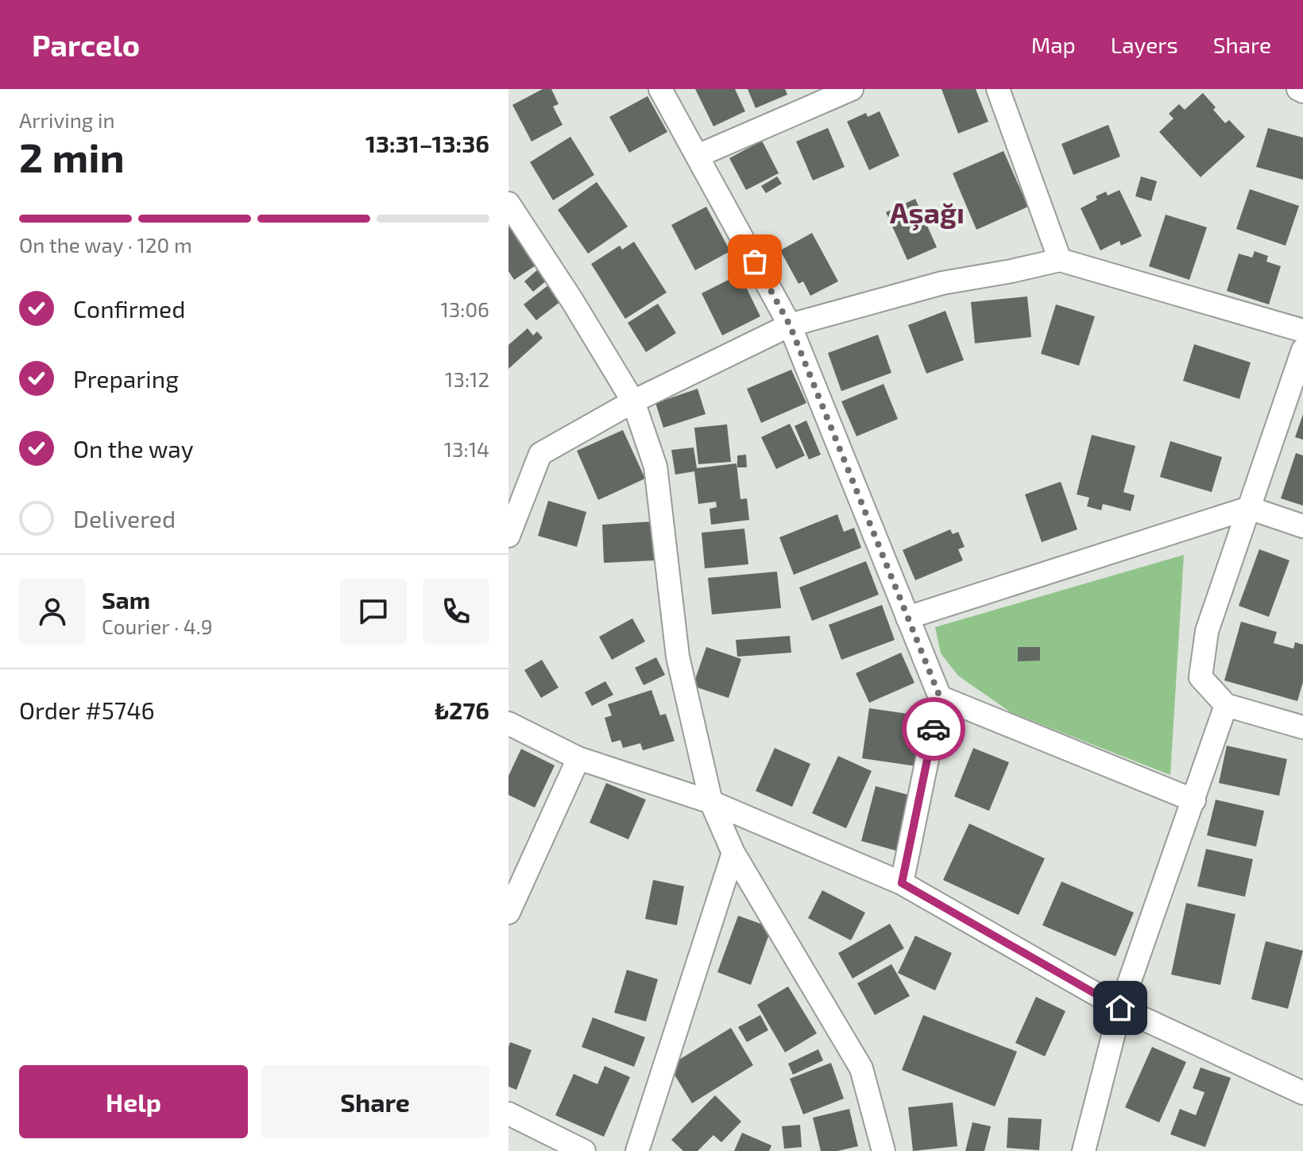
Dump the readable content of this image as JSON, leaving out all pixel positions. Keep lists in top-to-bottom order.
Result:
{
  "districts": ["Aşağı"],
  "page": {
    "header": "Parcelo",
    "nav": ["Map", "Layers", "Share"],
    "heading": ["2 min", "Arriving in", "13:31–13:36"],
    "panel": [
      "Sam",
      "Courier · 4.9",
      "Order #5746",
      "₺276"
    ],
    "bar": "On the way · 120 m",
    "list": [
      ["Confirmed", "13:06"],
      ["Preparing", "13:12"],
      ["On the way", "13:14"],
      "Delivered"
    ],
    "buttons": ["Help", "Share"]
  }
}
